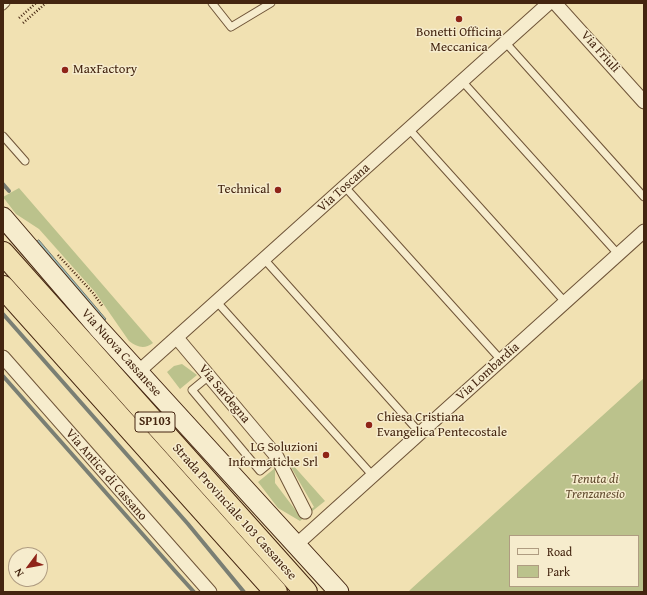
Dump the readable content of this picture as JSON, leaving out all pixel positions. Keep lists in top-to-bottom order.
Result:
{
  "streets": {
    "highway": ["SP103", "Strada Provinciale 103 Cassanese"],
    "street": [
      "Via Friuli",
      "Via Toscana",
      "Via Nuova Cassanese",
      "Via Lombardia",
      "Via Sardegna",
      "Via Antica di Cassano"
    ]
  },
  "crossings": [
    ["Via Toscana", "Via Nuova Cassanese"],
    ["Via Toscana", "Via Sardegna"],
    ["Via Nuova Cassanese", "Via Lombardia"]
  ],
  "parks": ["Tenuta di Trenzanesio"],
  "places": [
    "Bonetti Officina Meccanica",
    "MaxFactory",
    "Technical",
    "Chiesa Cristiana Evangelica Pentecostale",
    "LG Soluzioni Informatiche Srl"
  ],
  "legend": ["Road", "Park"],
  "north": "bottom left"
}
